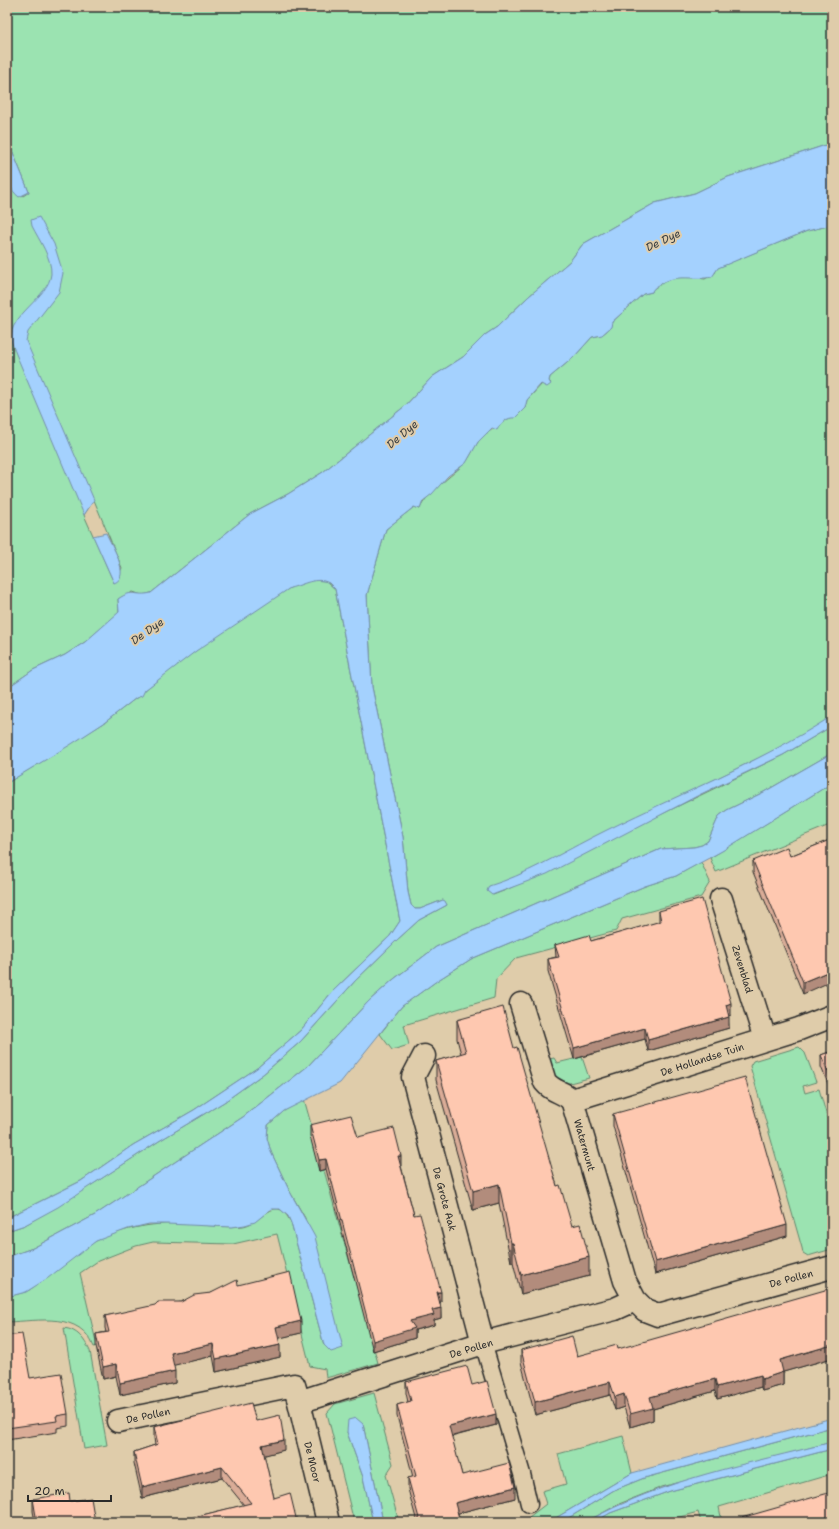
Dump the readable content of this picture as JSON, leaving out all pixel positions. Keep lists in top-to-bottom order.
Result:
{
  "streets": {
    "street": [
      "Zevenblad",
      "De Hollandse Tuin",
      "Watermunt",
      "De Grote Aak",
      "De Pollen",
      "De Moor"
    ]
  },
  "crossings": [
    ["Zevenblad", "De Hollandse Tuin"],
    ["De Hollandse Tuin", "Watermunt"],
    ["Watermunt", "De Pollen"],
    ["De Grote Aak", "De Pollen"],
    ["De Pollen", "De Moor"]
  ],
  "water": ["De Dye"],
  "scale_bar": "20 m"
}
